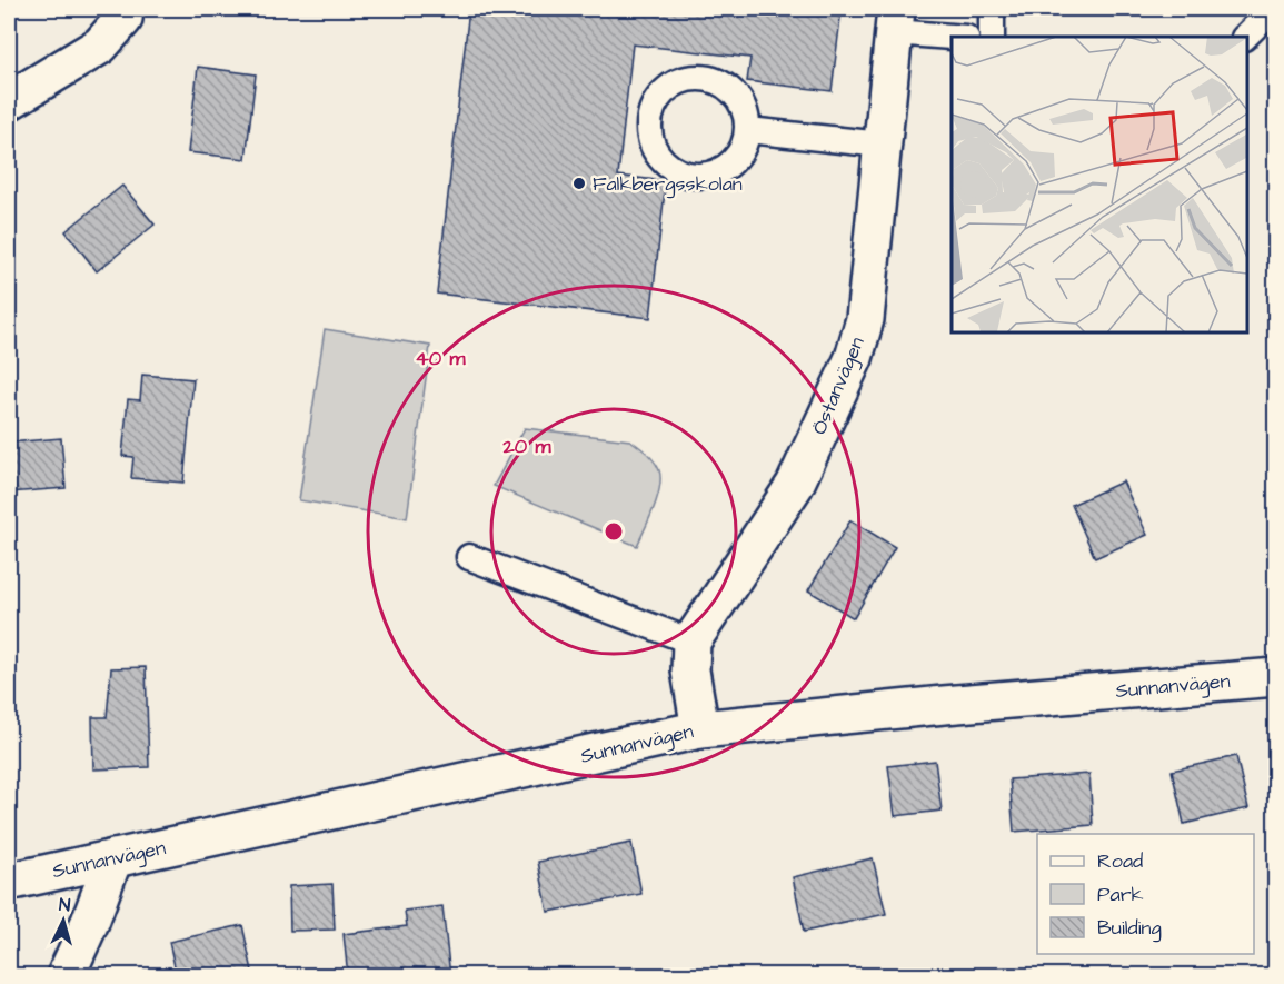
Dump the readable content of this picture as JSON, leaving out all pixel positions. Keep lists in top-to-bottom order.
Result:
{
  "streets": {
    "street": ["Östanvägen", "Sunnanvägen"]
  },
  "places": ["Falkbergsskolan"],
  "legend": ["Road", "Park", "Building"],
  "north": "top",
  "rings": ["40 m", "20 m"]
}
